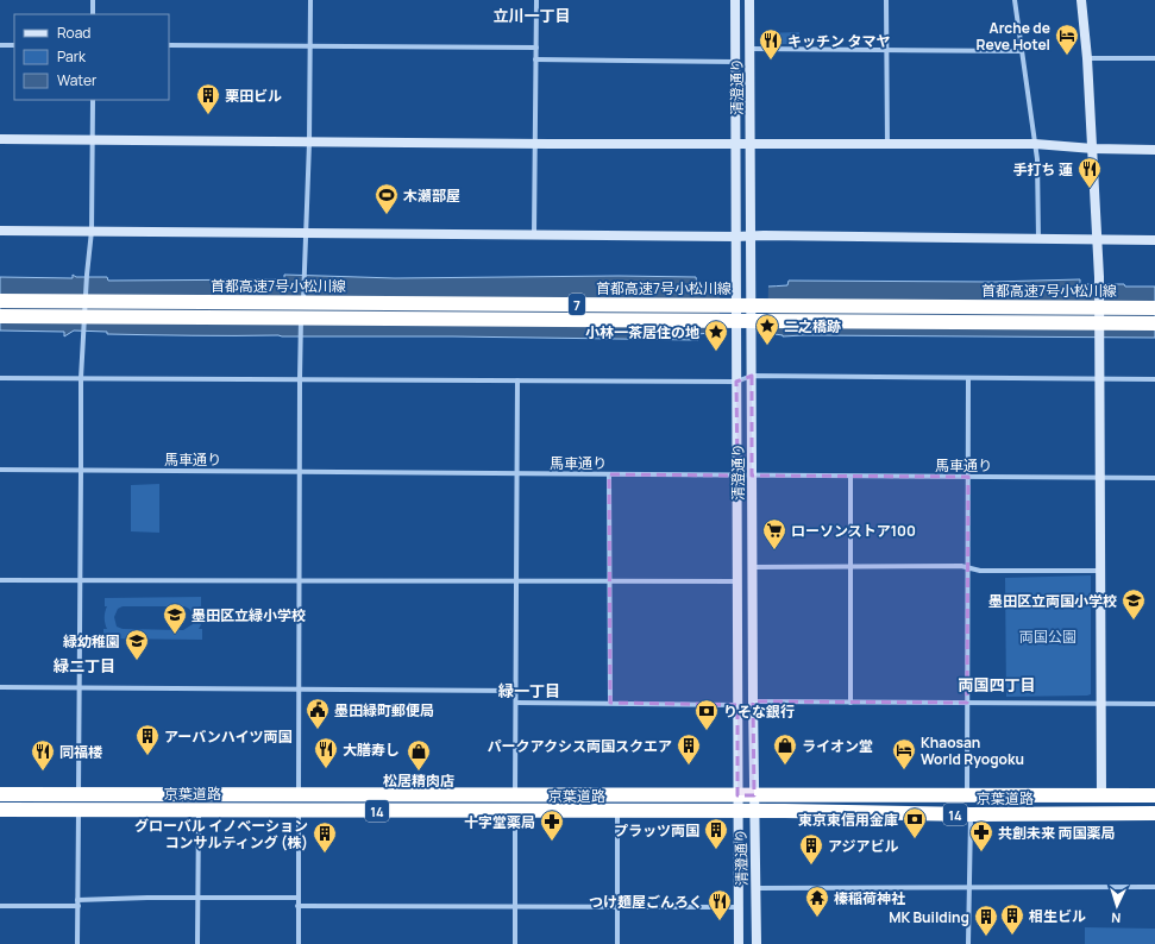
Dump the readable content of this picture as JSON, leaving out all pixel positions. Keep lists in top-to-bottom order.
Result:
{
  "streets": {
    "highway": [
      "首都高速7号小松川線",
      "7",
      "京葉道路",
      "14"
    ],
    "street": ["清澄通り", "馬車通り"]
  },
  "crossings": [
    ["清澄通り", "馬車通り"],
    ["清澄通り", "京葉道路"]
  ],
  "districts": [
    "立川一丁目",
    "緑二丁目",
    "両国四丁目",
    "緑一丁目"
  ],
  "parks": ["両国公園"],
  "places": {
    "hotel": ["Arche de Reve Hotel", "Khaosan World Ryogoku"],
    "restaurant": [
      "キッチン タマヤ",
      "手打ち 蓮",
      "大膳寿し",
      "同福楼",
      "つけ麺屋ごんろく"
    ],
    "building": [
      "栗田ビル",
      "アーバンハイツ両国",
      "パークアクシス両国スクエア",
      "プラッツ両国",
      "グローバル イノベーション コンサルティング (株)",
      "アジアビル",
      "相生ビル",
      "MK Building"
    ],
    "sports": ["木瀬部屋"],
    "place": ["二之橋跡", "小林一茶居住の地"],
    "supermarket": ["ローソンストア100"],
    "school or university": ["墨田区立両国小学校", "墨田区立緑小学校", "緑幼稚園"],
    "public building": ["墨田緑町郵便局"],
    "bank": ["りそな銀行", "東京東信用金庫"],
    "shop": ["ライオン堂", "松居精肉店"],
    "pharmacy": ["十字堂薬局", "共創未来 両国薬局"],
    "temple": ["榛稲荷神社"]
  },
  "legend": ["Road", "Park", "Water"],
  "north": "bottom"
}
